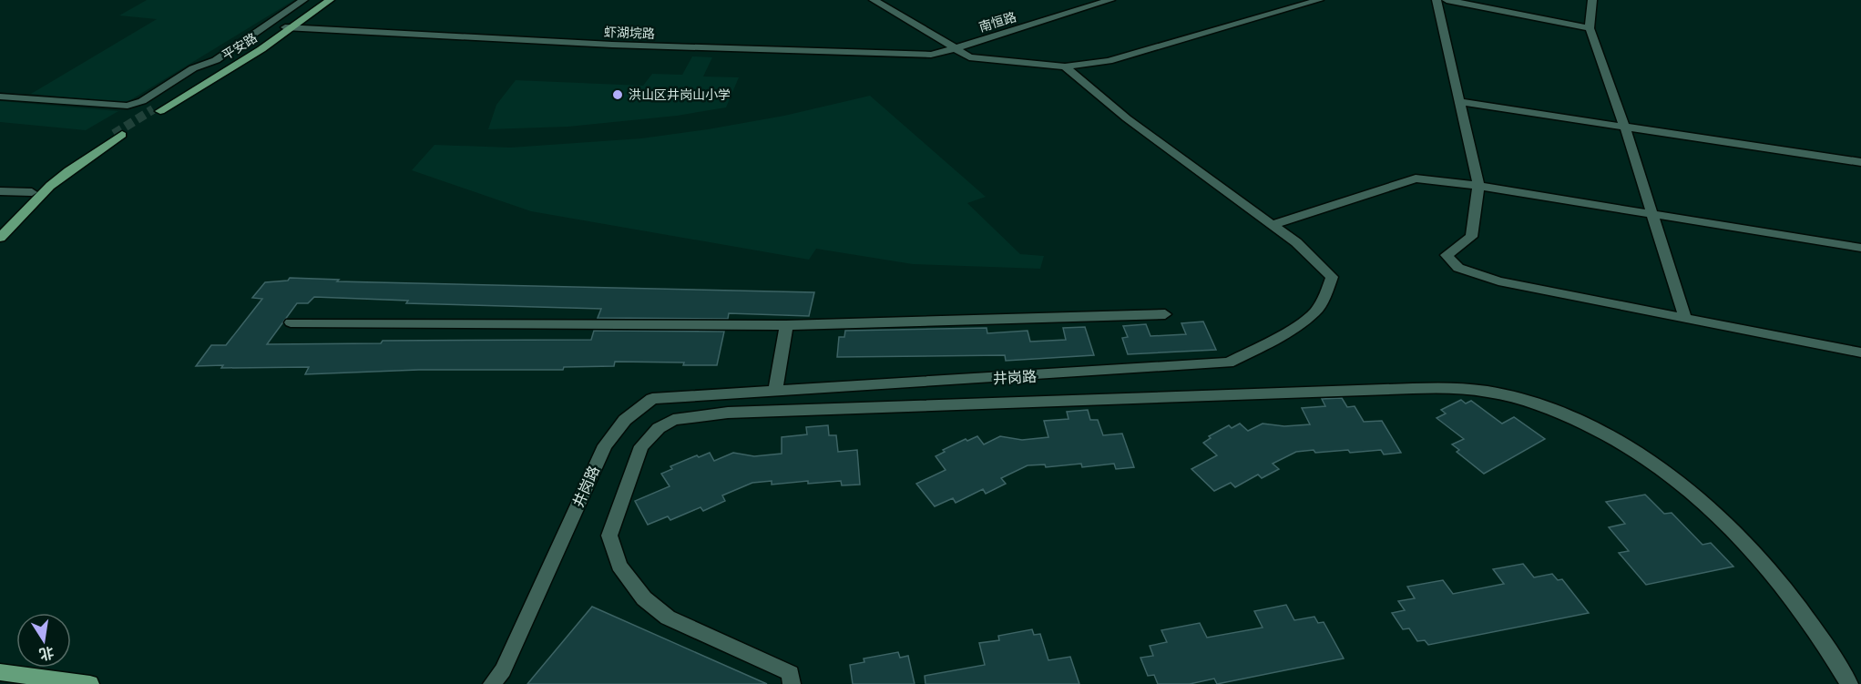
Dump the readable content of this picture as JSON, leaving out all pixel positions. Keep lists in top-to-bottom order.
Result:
{
  "streets": {
    "main road": ["平安路"],
    "street": ["南恒路", "虾湖垸路", "井岗路"]
  },
  "crossings": [
    ["南恒路", "虾湖垸路"],
    ["虾湖垸路", "平安路"]
  ],
  "places": ["洪山区井岗山小学"],
  "north": "bottom"
}
